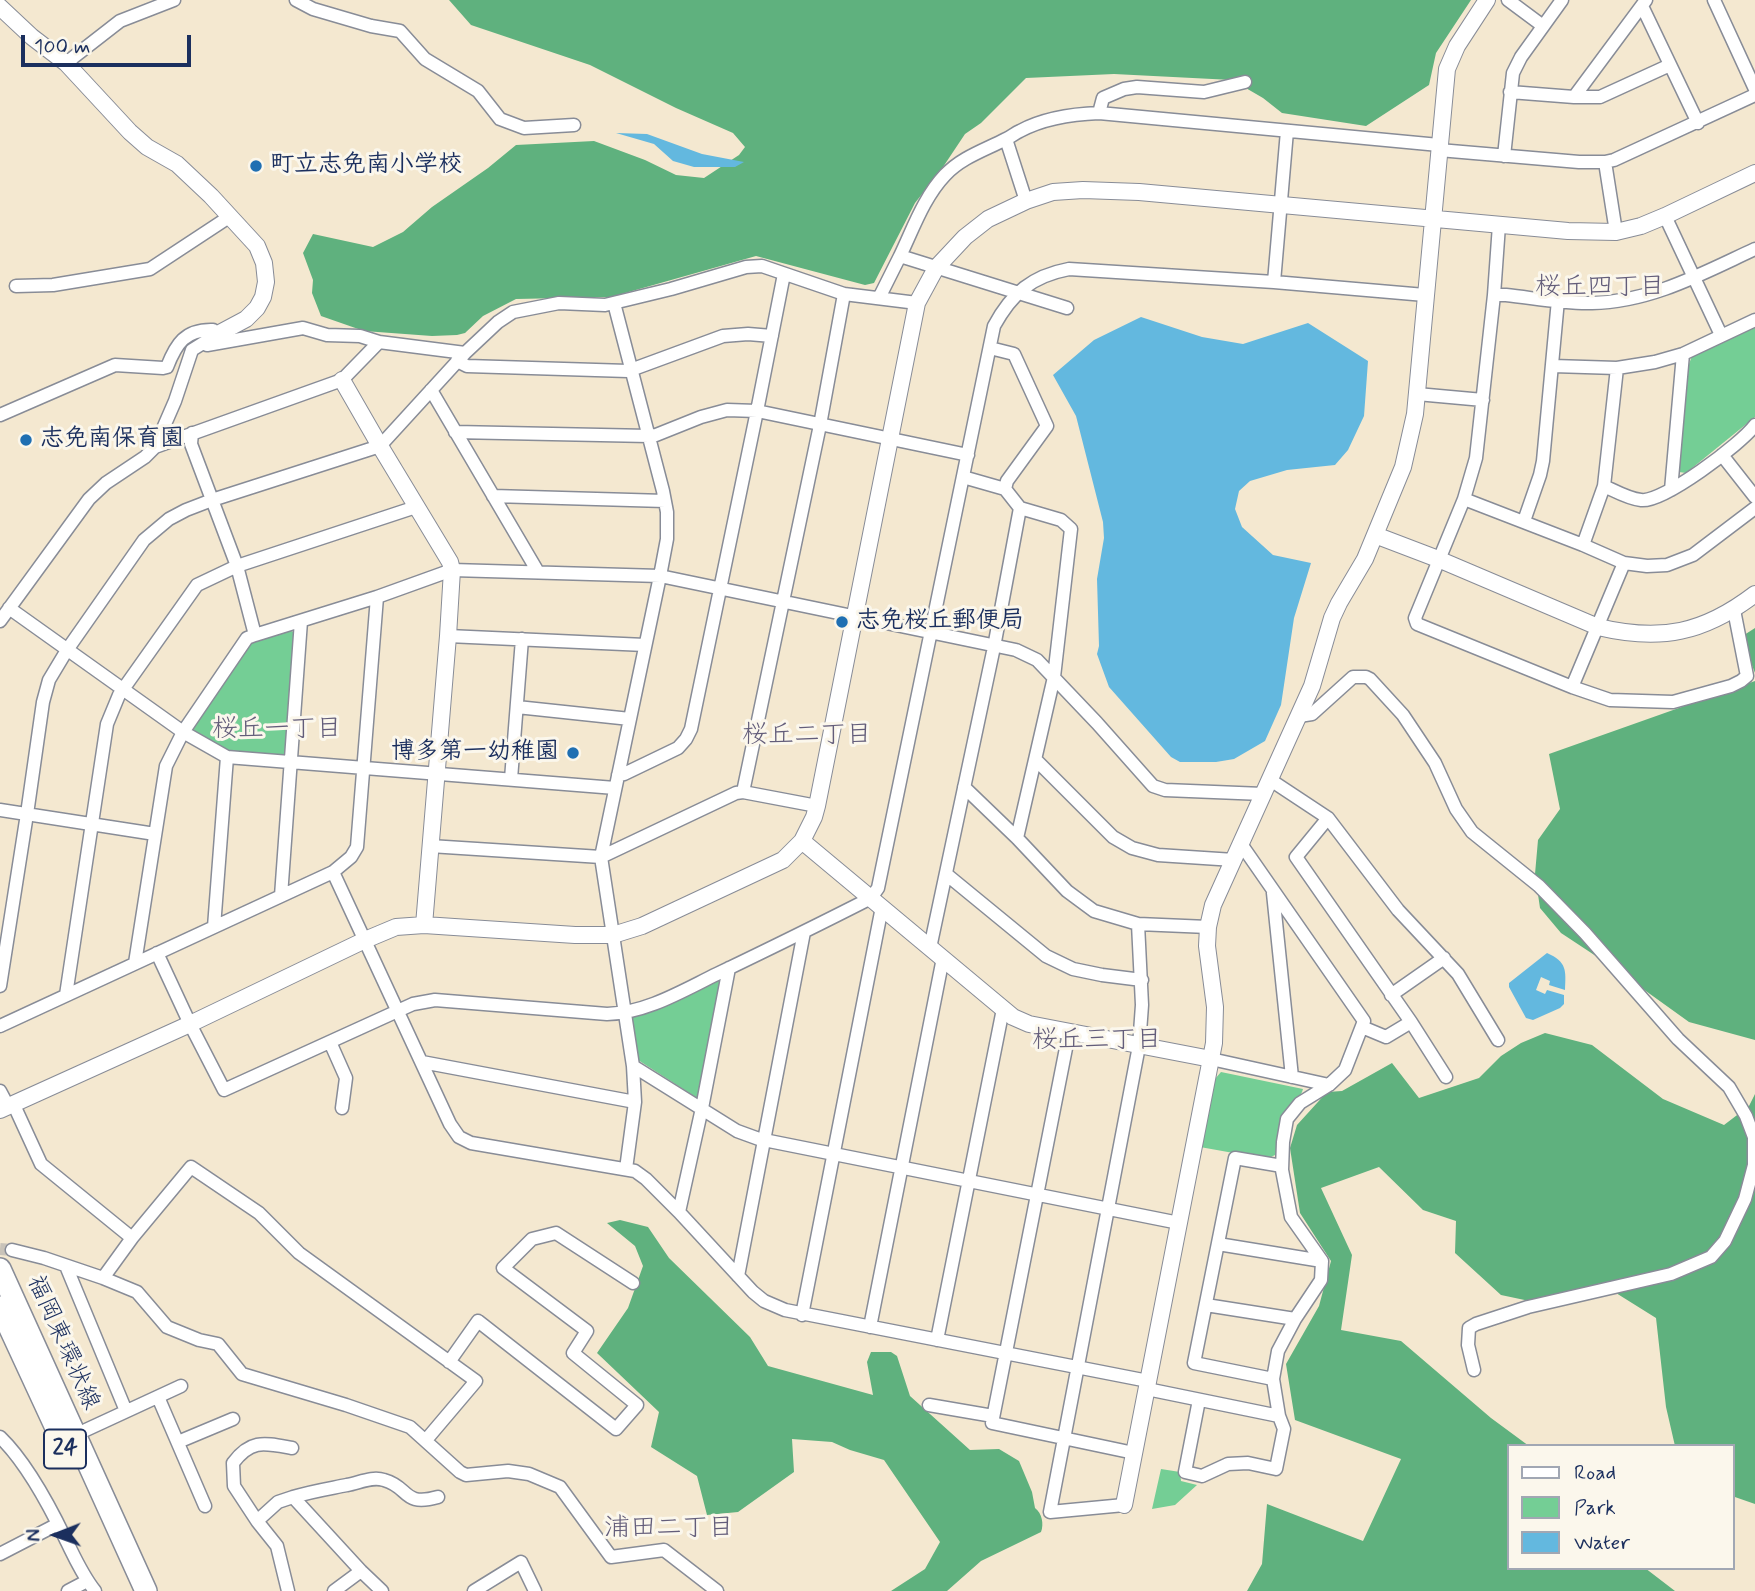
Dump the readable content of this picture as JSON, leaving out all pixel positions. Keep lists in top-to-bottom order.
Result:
{
  "streets": {
    "main road": ["福岡東環状線", "24"]
  },
  "districts": [
    "桜丘四丁目",
    "桜丘一丁目",
    "桜丘二丁目",
    "桜丘三丁目",
    "浦田二丁目"
  ],
  "places": [
    "町立志免南小学校",
    "志免南保育園",
    "志免桜丘郵便局",
    "博多第一幼稚園"
  ],
  "legend": ["Road", "Park", "Water"],
  "scale_bar": "100 m",
  "north": "left"
}
